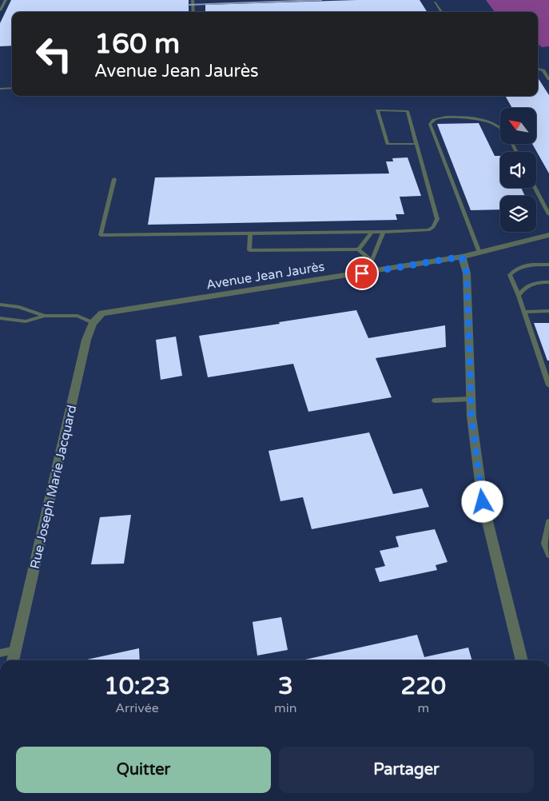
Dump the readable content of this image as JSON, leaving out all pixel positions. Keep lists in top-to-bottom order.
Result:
{
  "streets": {
    "street": ["Avenue Jean Jaurès", "Rue Joseph Marie Jacquard"]
  },
  "crossings": [
    ["Avenue Jean Jaurès", "Rue Joseph Marie Jacquard"]
  ],
  "north": "top left",
  "page": {
    "turn": ["160 m", "Avenue Jean Jaurès"],
    "eta": [
      "10:23",
      "Arrivée",
      "3",
      "min",
      "220",
      "m"
    ],
    "buttons": ["Quitter", "Partager"]
  }
}
